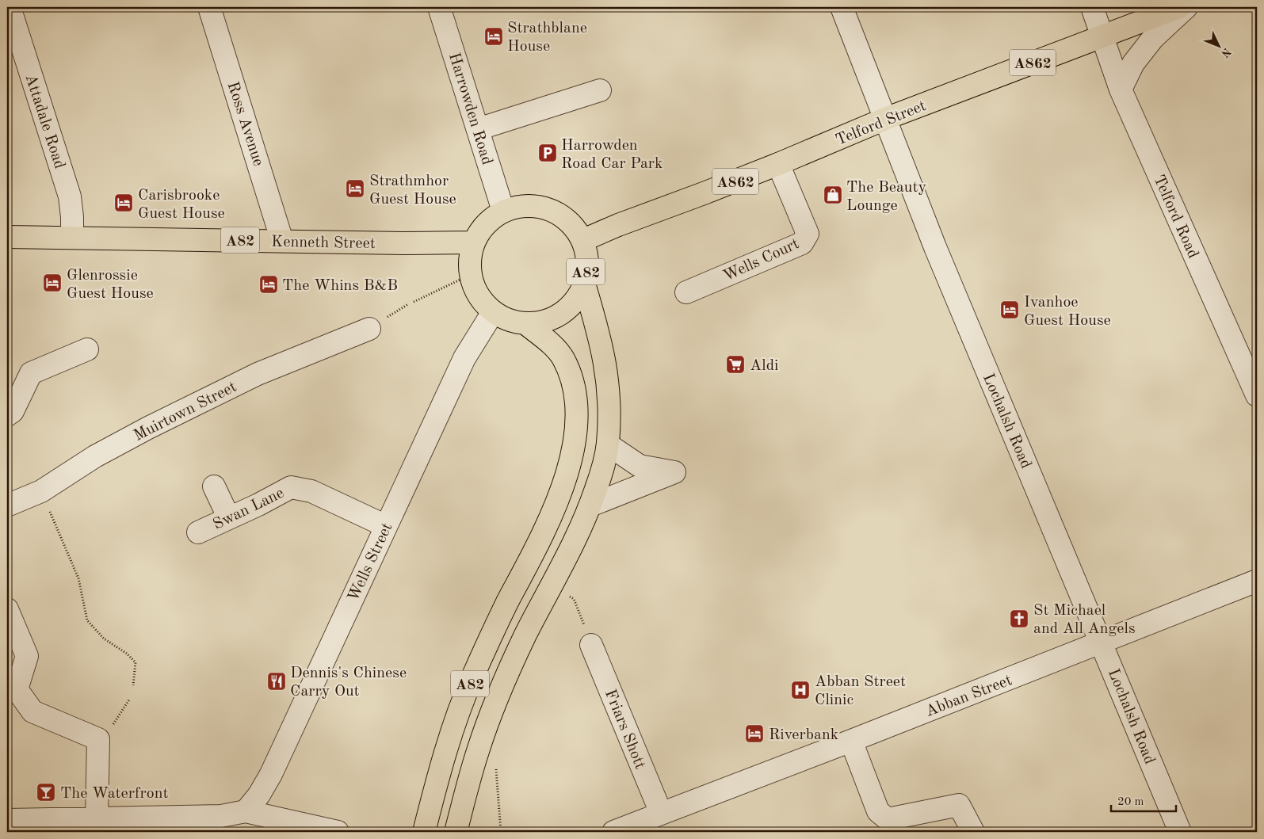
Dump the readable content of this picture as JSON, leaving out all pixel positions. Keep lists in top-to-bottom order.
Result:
{
  "streets": {
    "main road": [
      "A862",
      "Telford Street",
      "A82",
      "Kenneth Street"
    ],
    "street": [
      "Harrowden Road",
      "Attadale Road",
      "Ross Avenue",
      "Telford Road",
      "Wells Court",
      "Muirtown Street",
      "Lochalsh Road",
      "Swan Lane",
      "Wells Street",
      "Abban Street",
      "Friars Shott"
    ]
  },
  "crossings": [
    ["Harrowden Road", "Telford Street"],
    ["Harrowden Road", "A82"],
    ["Harrowden Road", "Kenneth Street"],
    ["Harrowden Road", "Wells Street"],
    ["Attadale Road", "Kenneth Street"],
    ["Telford Street", "Telford Road"],
    ["Telford Street", "A82"],
    ["Telford Street", "Kenneth Street"],
    ["Telford Street", "Wells Court"],
    ["Telford Street", "Lochalsh Road"],
    ["Telford Street", "Wells Street"],
    ["Ross Avenue", "Kenneth Street"],
    ["A82", "Kenneth Street"],
    ["A82", "Wells Street"],
    ["Kenneth Street", "Wells Street"],
    ["Lochalsh Road", "Abban Street"],
    ["Swan Lane", "Wells Street"],
    ["Abban Street", "Friars Shott"]
  ],
  "places": {
    "hotel": [
      "Strathblane House",
      "Strathmhor Guest House",
      "Carisbrooke Guest House",
      "Glenrossie Guest House",
      "The Whins B&B",
      "Ivanhoe Guest House",
      "Riverbank"
    ],
    "parking": ["Harrowden Road Car Park"],
    "shop": ["The Beauty Lounge"],
    "supermarket": ["Aldi"],
    "church": ["St Michael and All Angels"],
    "restaurant": ["Dennis's Chinese Carry Out"],
    "hospital": ["Abban Street Clinic"],
    "bar": ["The Waterfront"]
  },
  "scale_bar": "20 m",
  "north": "bottom right"
}
